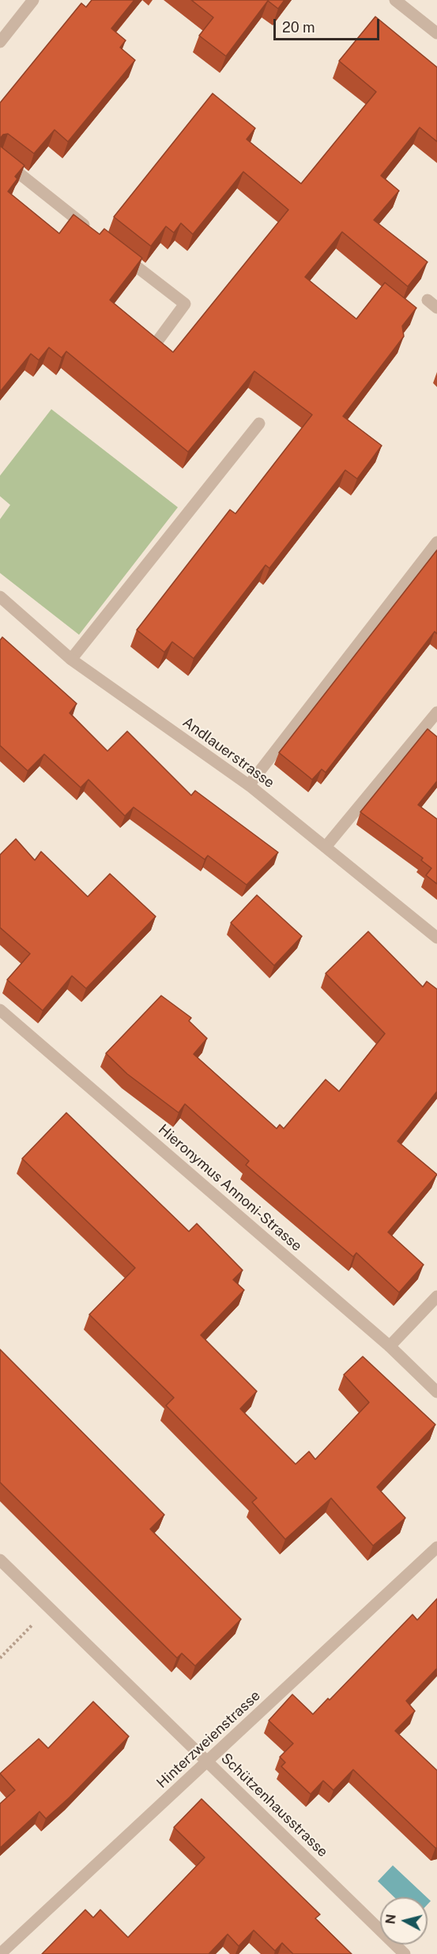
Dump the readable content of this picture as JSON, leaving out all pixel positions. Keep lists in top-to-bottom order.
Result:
{
  "streets": {
    "street": [
      "Andlauerstrasse",
      "Hieronymus Annoni-Strasse",
      "Hinterzweienstrasse",
      "Schützenhausstrasse"
    ]
  },
  "crossings": [
    ["Hinterzweienstrasse", "Schützenhausstrasse"]
  ],
  "scale_bar": "20 m",
  "north": "left"
}
